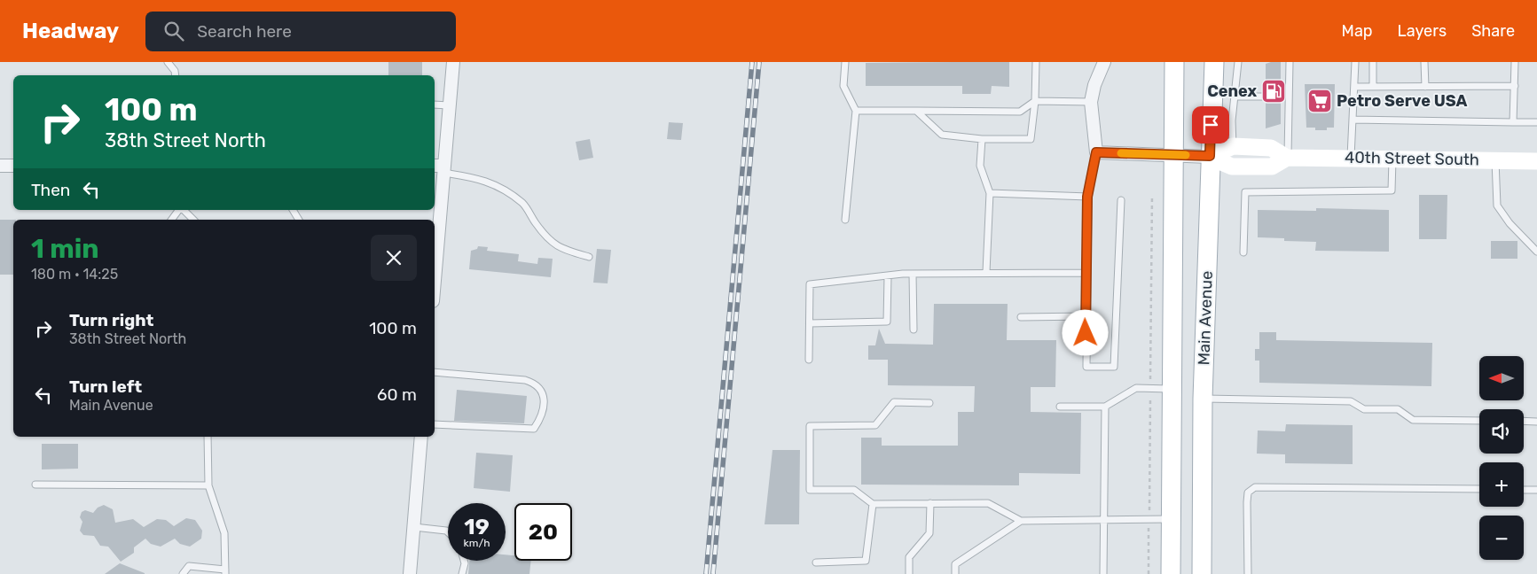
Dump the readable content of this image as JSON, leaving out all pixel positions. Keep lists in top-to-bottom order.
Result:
{
  "streets": {
    "main road": ["Main Avenue"],
    "street": ["40th Street South"]
  },
  "crossings": [
    ["40th Street South", "Main Avenue"]
  ],
  "places": {
    "fuel station": ["Cenex"],
    "supermarket": ["Petro Serve USA"]
  },
  "north": "left",
  "page": {
    "header": "Headway",
    "search": "Search here",
    "nav": ["Map", "Layers", "Share"],
    "turn": ["100 m", "38th Street North"],
    "then": "Then",
    "heading": ["1 min", "180 m · 14:25"],
    "list": [
      {
        "name": "Turn right",
        "note": "38th Street North",
        "value": "100 m"
      },
      {
        "name": "Turn left",
        "note": "Main Avenue",
        "value": "60 m"
      }
    ],
    "map_buttons": ["+", "−"],
    "speed": "19 km/h",
    "limit": "20"
  }
}
